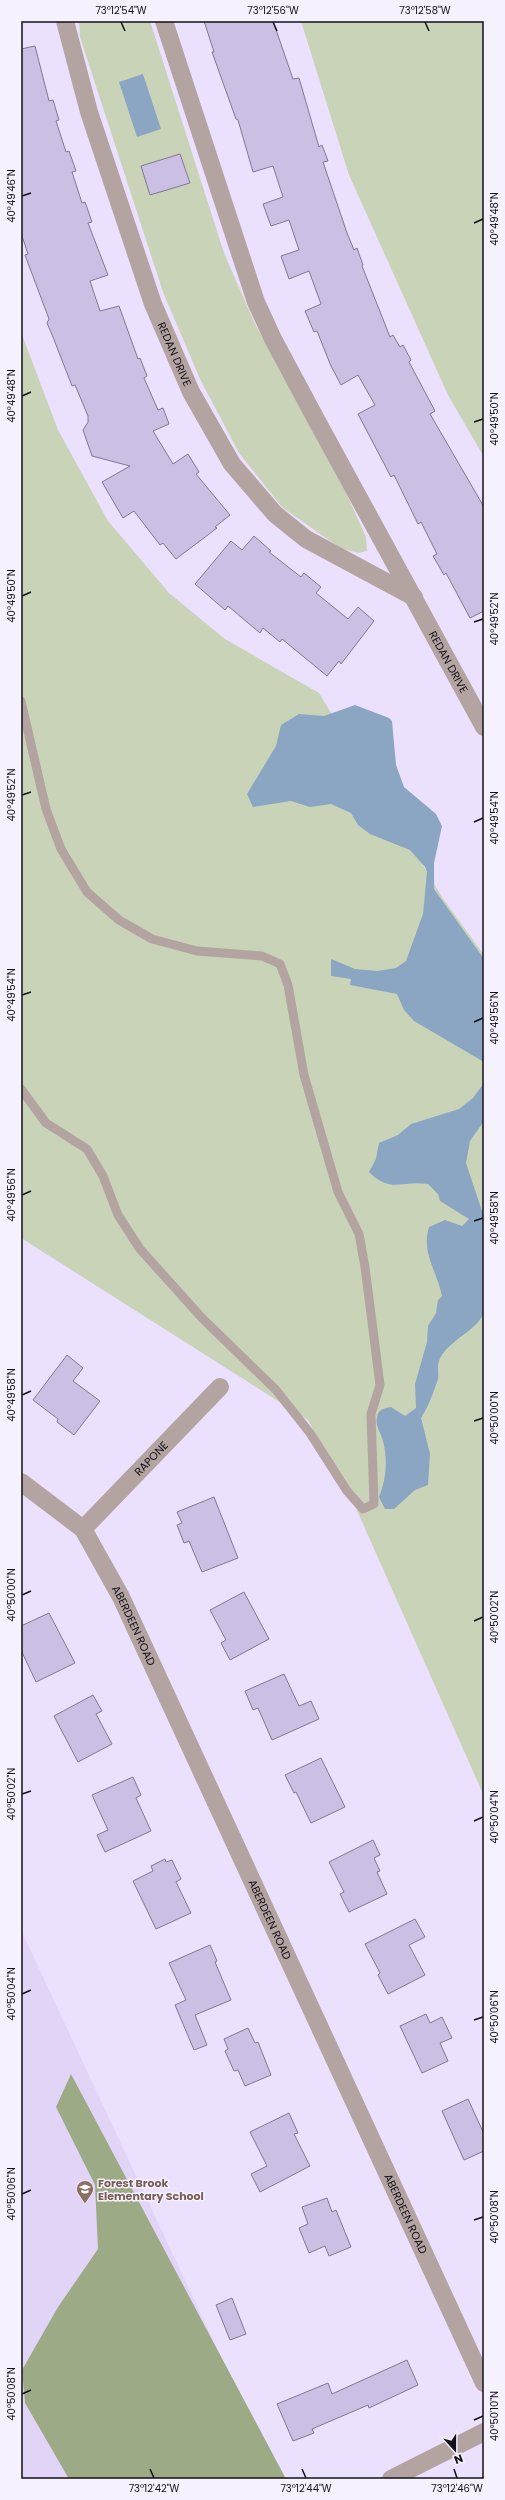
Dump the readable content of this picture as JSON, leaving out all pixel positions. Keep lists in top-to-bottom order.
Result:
{
  "streets": {
    "street": ["REDAN DRIVE", "RAPONE", "ABERDEEN ROAD"]
  },
  "crossings": [
    ["RAPONE", "ABERDEEN ROAD"]
  ],
  "places": {
    "school or university": ["Forest Brook Elementary School"]
  },
  "north": "bottom",
  "coordinates": [
    "73°12'54\"W",
    "73°12'56\"W",
    "73°12'58\"W",
    "40°49'46\"N",
    "40°49'48\"N",
    "40°49'50\"N",
    "40°49'52\"N",
    "40°49'54\"N",
    "40°49'56\"N",
    "40°49'58\"N",
    "40°50'00\"N",
    "40°50'02\"N",
    "40°50'04\"N",
    "40°50'06\"N",
    "40°50'08\"N",
    "40°50'10\"N",
    "73°12'42\"W",
    "73°12'44\"W",
    "73°12'46\"W"
  ]
}
